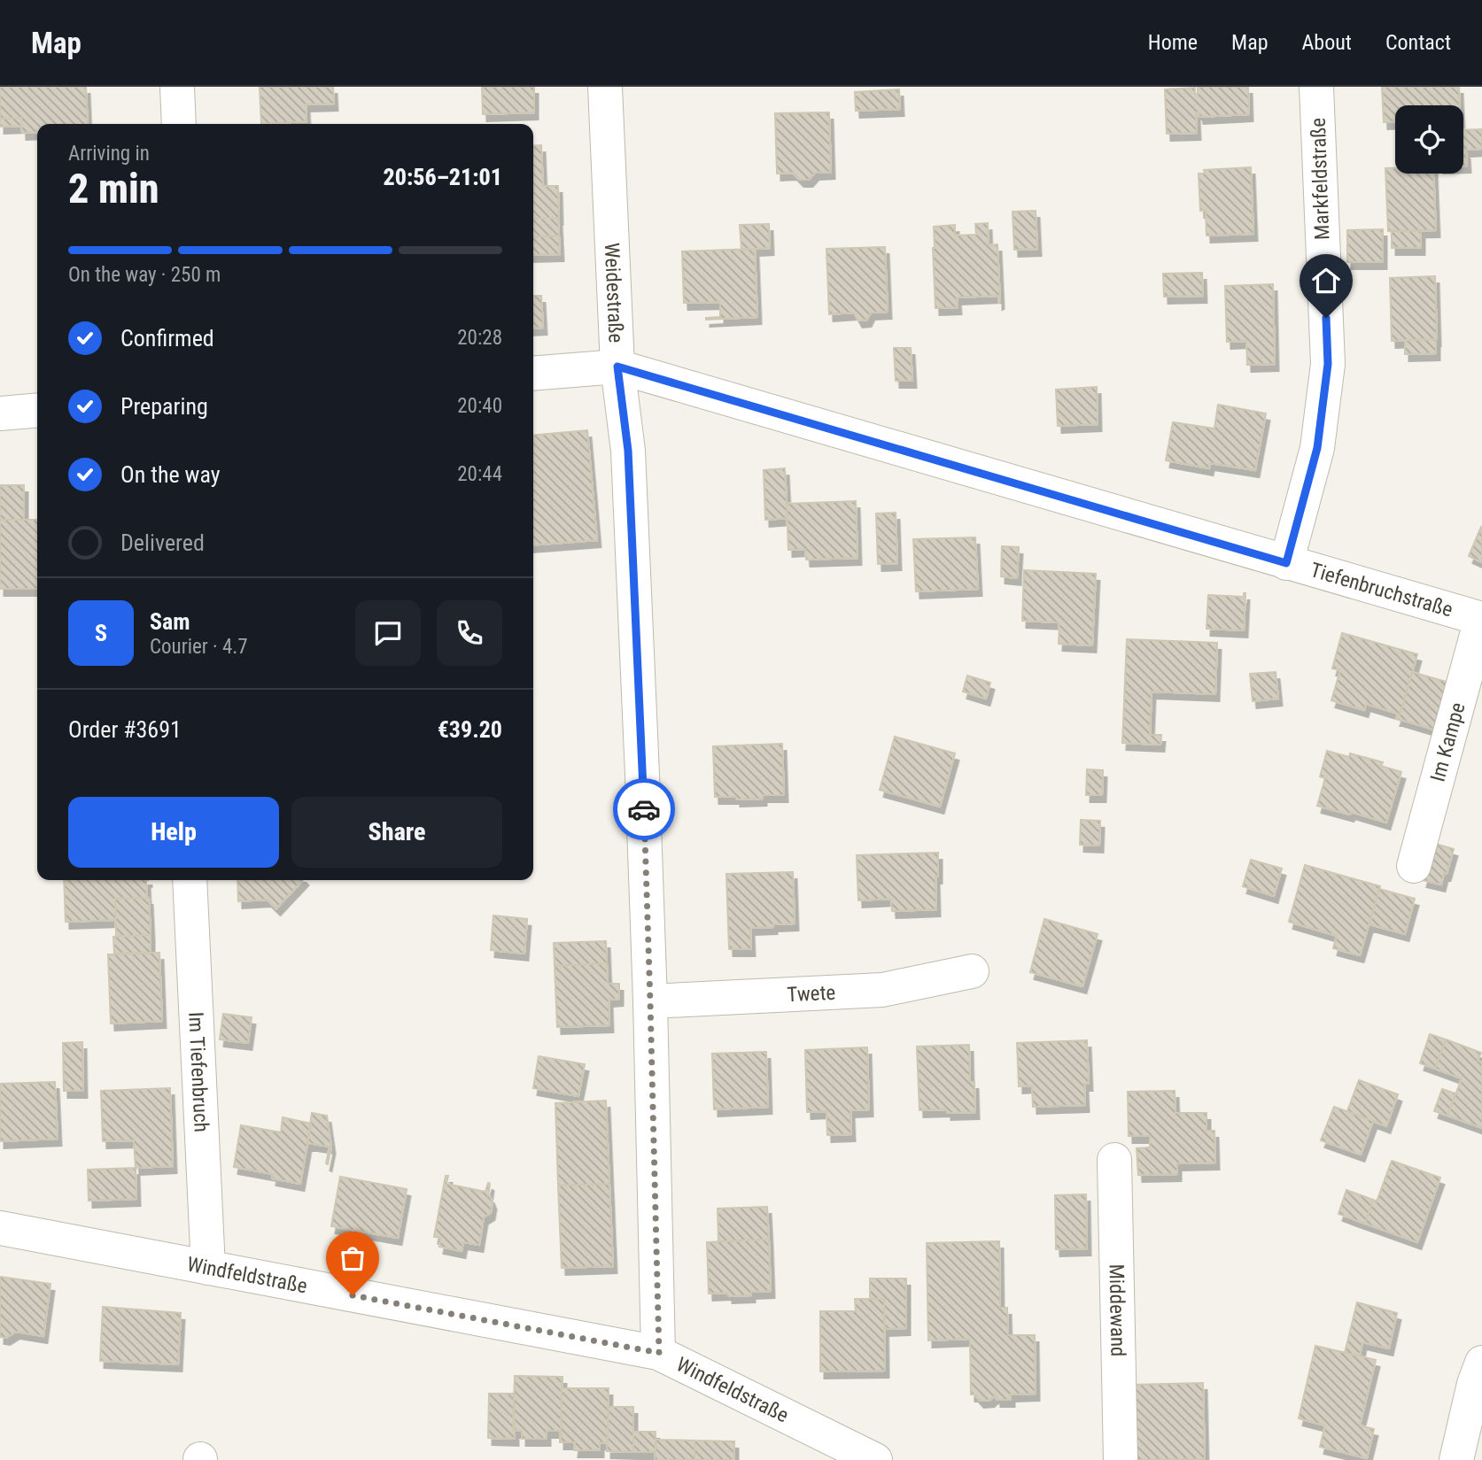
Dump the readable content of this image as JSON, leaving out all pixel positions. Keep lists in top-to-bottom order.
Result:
{
  "streets": {
    "street": [
      "Markfeldstraße",
      "Weidestraße",
      "Tiefenbruchstraße",
      "Im Kampe",
      "Twete",
      "Im Tiefenbruch",
      "Windfeldstraße",
      "Middewand"
    ]
  },
  "crossings": [
    ["Markfeldstraße", "Tiefenbruchstraße"],
    ["Weidestraße", "Tiefenbruchstraße"],
    ["Weidestraße", "Twete"],
    ["Weidestraße", "Windfeldstraße"],
    ["Tiefenbruchstraße", "Im Kampe"],
    ["Im Tiefenbruch", "Windfeldstraße"]
  ],
  "page": {
    "header": "Map",
    "nav": [
      "Home",
      "Map",
      "About",
      "Contact"
    ],
    "heading": ["2 min", "Arriving in", "20:56–21:01"],
    "panel": [
      "Sam",
      "Courier · 4.7",
      "Order #3691",
      "€39.20"
    ],
    "bar": "On the way · 250 m",
    "list": [
      ["Confirmed", "20:28"],
      ["Preparing", "20:40"],
      ["On the way", "20:44"],
      "Delivered"
    ],
    "round": "S",
    "buttons": ["Help", "Share"]
  }
}
